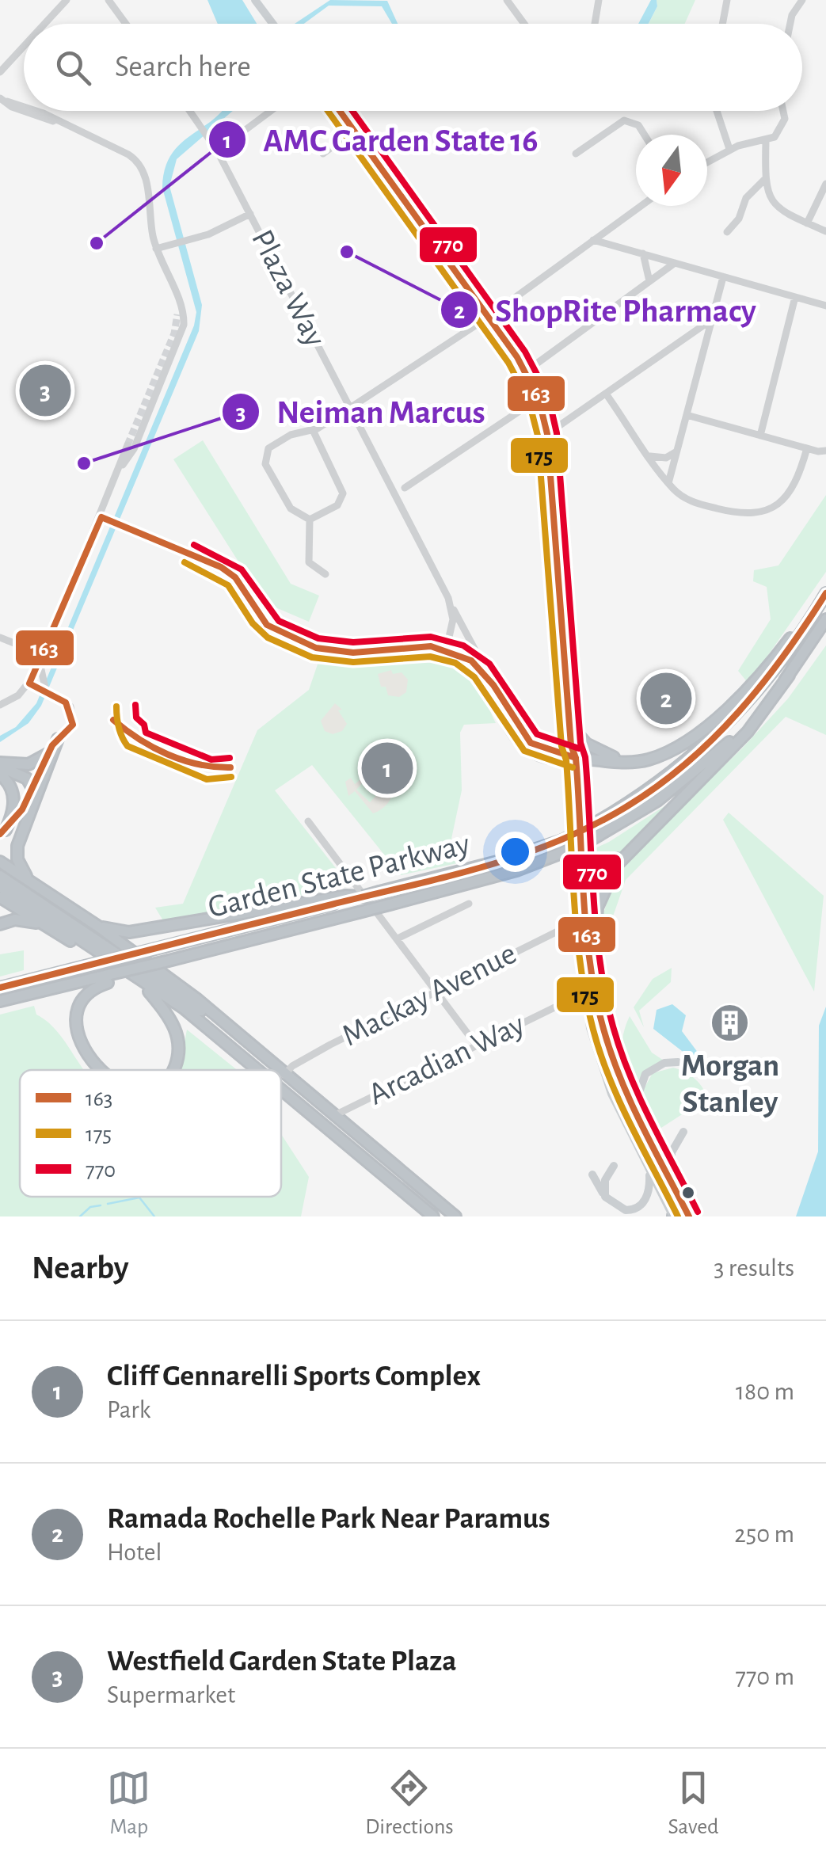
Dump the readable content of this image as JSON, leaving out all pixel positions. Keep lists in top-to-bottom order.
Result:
{
  "streets": {
    "highway": ["Garden State Parkway"],
    "street": ["Plaza Way", "Mackay Avenue", "Arcadian Way"]
  },
  "places": {
    "other": ["AMC Garden State 16", "ShopRite Pharmacy", "Neiman Marcus"],
    "building": ["Morgan Stanley"]
  },
  "lines": ["transit line 163", "transit line 175", "transit line 770"],
  "legend": ["163", "175", "770"],
  "north": "bottom",
  "page": {
    "search": "Search here",
    "pins": ["3", "2", "1"],
    "heading": ["Nearby", "3 results"],
    "list": [
      {
        "mark": "1",
        "name": "Cliff Gennarelli Sports Complex",
        "note": "Park",
        "value": "180 m"
      },
      {
        "mark": "2",
        "name": "Ramada Rochelle Park Near Paramus",
        "note": "Hotel",
        "value": "250 m"
      },
      {
        "mark": "3",
        "name": "Westfield Garden State Plaza",
        "note": "Supermarket",
        "value": "770 m"
      }
    ],
    "nav": ["Map", "Directions", "Saved"]
  }
}
